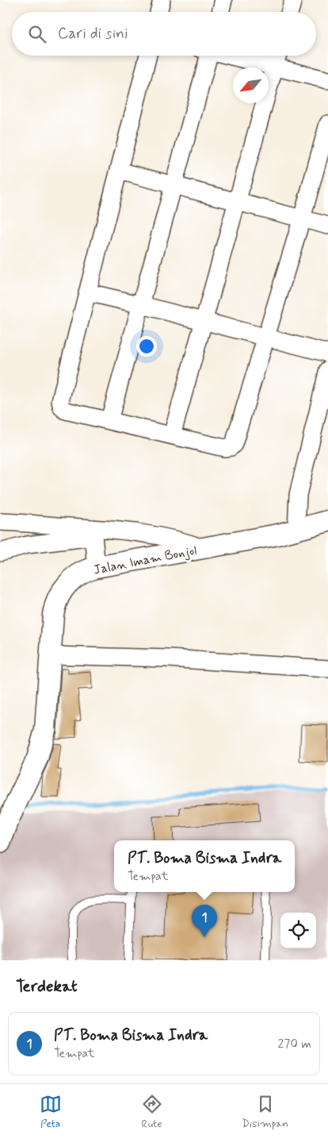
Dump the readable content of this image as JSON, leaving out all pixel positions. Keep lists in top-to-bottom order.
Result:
{
  "streets": {
    "street": ["Jalan Imam Bonjol"]
  },
  "north": "bottom left",
  "page": {
    "search": "Cari di sini",
    "popup": ["PT. Boma Bisma Indra", "Tempat"],
    "pins": "1",
    "heading": "Terdekat",
    "list": [
      {
        "mark": "1",
        "name": "PT. Boma Bisma Indra",
        "note": "Tempat",
        "value": "270 m"
      }
    ],
    "nav": ["Peta", "Rute", "Disimpan"]
  }
}
